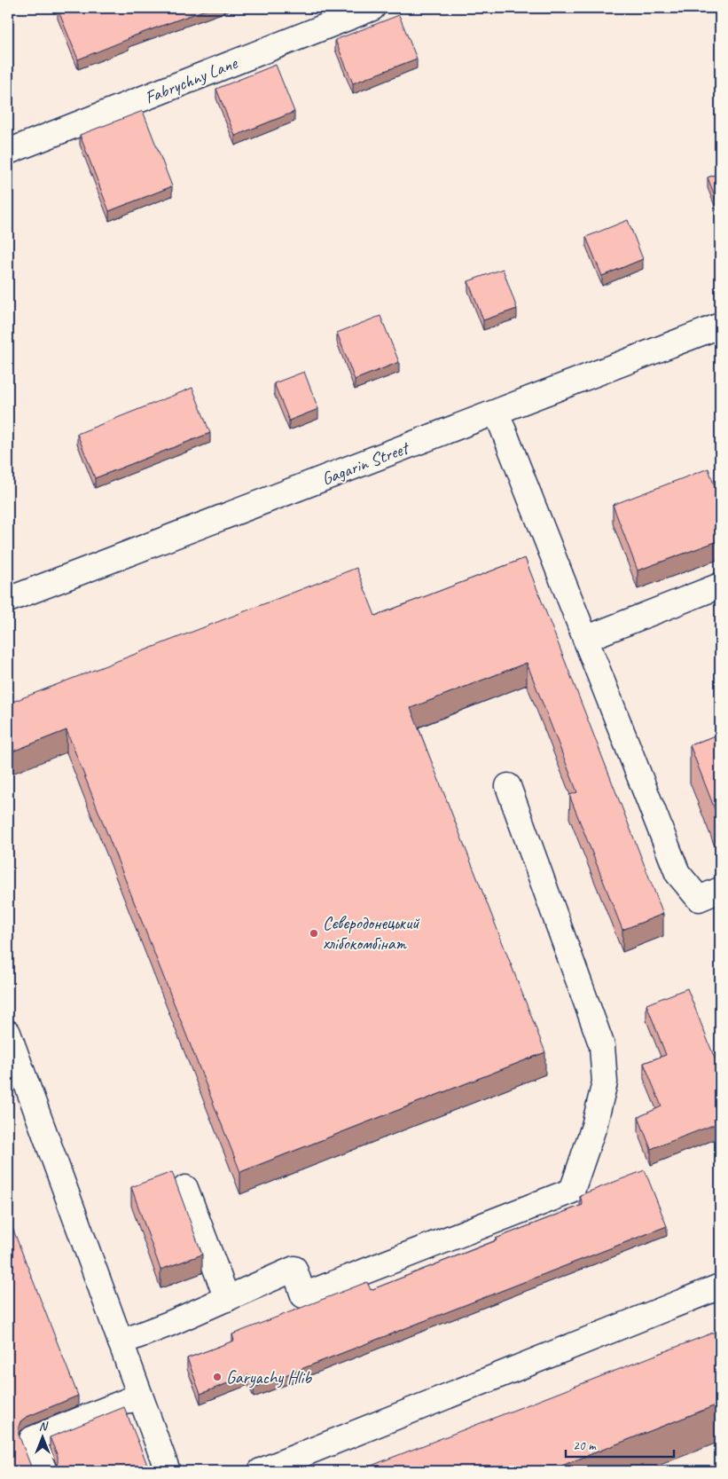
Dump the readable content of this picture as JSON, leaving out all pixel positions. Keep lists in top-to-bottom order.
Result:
{
  "streets": {
    "street": ["Fabrychny Lane", "Gagarin Street"]
  },
  "places": ["Сєвєродонецький хлібокомбінат", "Garyachy Hlib"],
  "scale_bar": "20 m",
  "north": "top"
}
